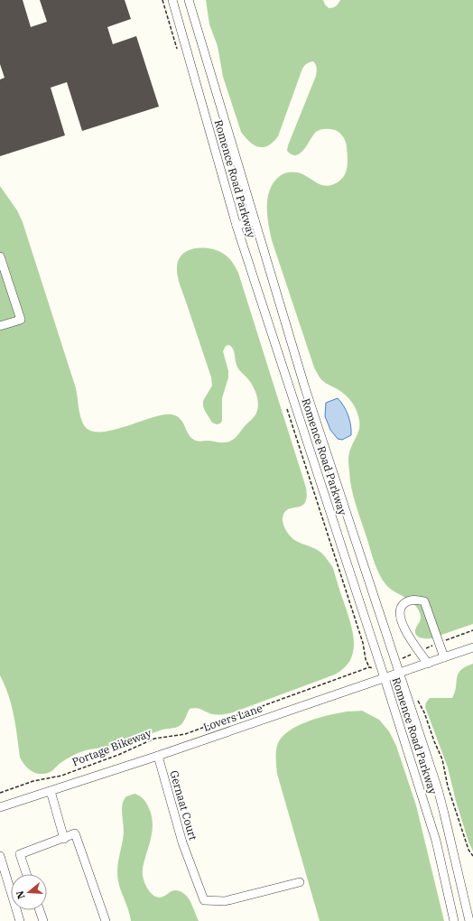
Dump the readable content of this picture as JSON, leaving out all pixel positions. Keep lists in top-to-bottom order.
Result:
{
  "streets": {
    "street": ["Romence Road Parkway", "Lovers Lane", "Gernaat Court"],
    "path": ["Portage Bikeway"]
  },
  "crossings": [
    ["Romence Road Parkway", "Lovers Lane"],
    ["Lovers Lane", "Gernaat Court"]
  ],
  "north": "left"
}
